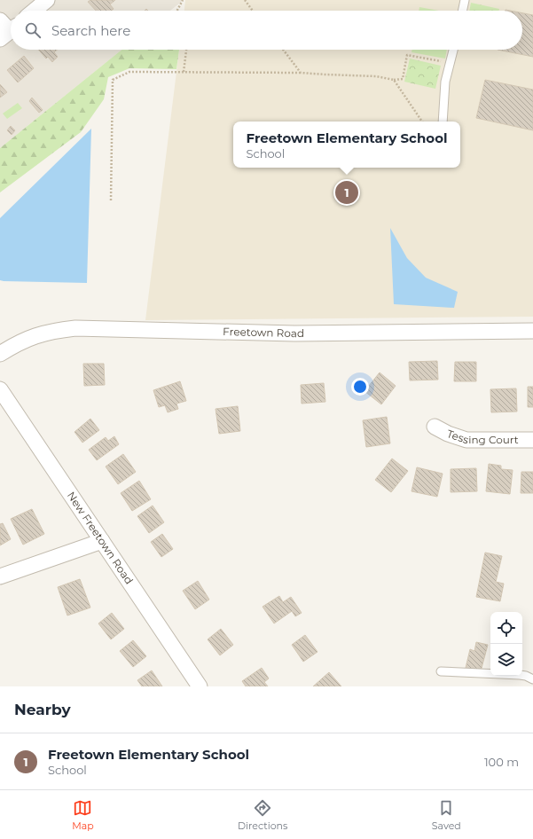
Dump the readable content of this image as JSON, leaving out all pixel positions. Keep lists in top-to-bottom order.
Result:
{
  "streets": {
    "street": ["Freetown Road", "Tessing Court", "New Freetown Road"]
  },
  "page": {
    "search": "Search here",
    "popup": ["Freetown Elementary School", "School"],
    "pins": "1",
    "heading": "Nearby",
    "list": [
      {
        "mark": "1",
        "name": "Freetown Elementary School",
        "note": "School",
        "value": "100 m"
      }
    ],
    "nav": ["Map", "Directions", "Saved"]
  }
}
